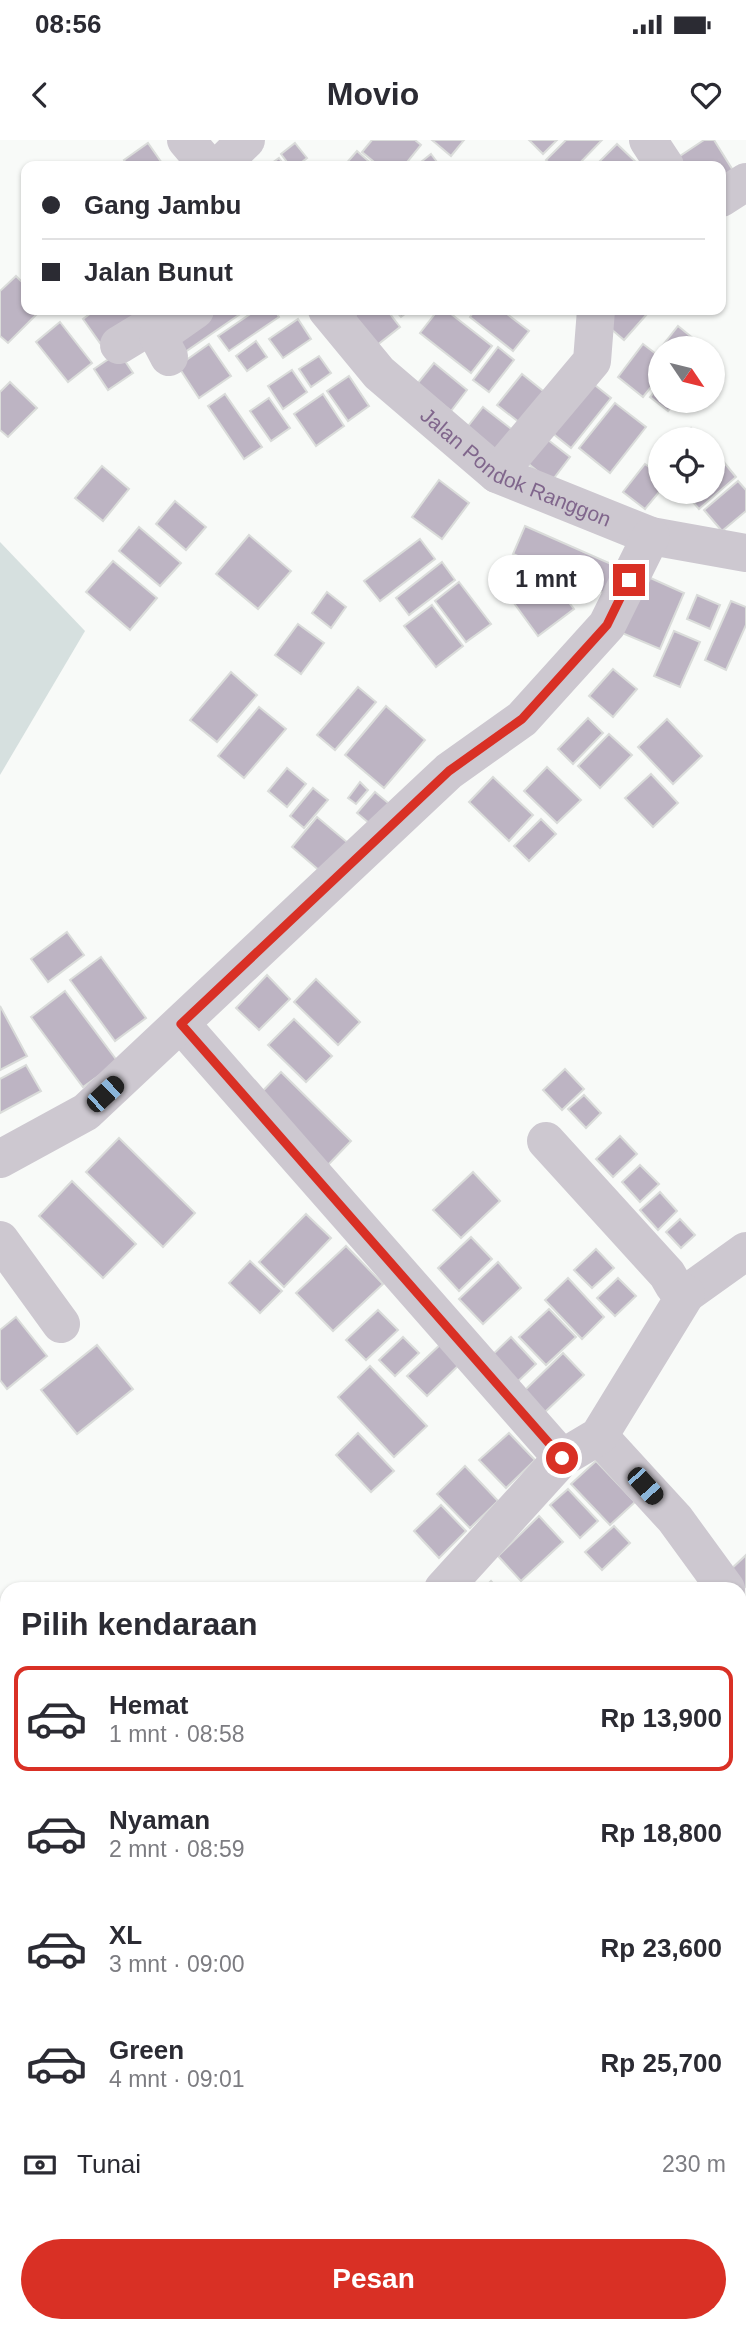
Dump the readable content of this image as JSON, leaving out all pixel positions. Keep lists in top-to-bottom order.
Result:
{
  "streets": {
    "street": ["Jalan Pondok Ranggon"]
  },
  "north": "bottom right",
  "page": {
    "status": "08:56",
    "header": "Movio",
    "banner": ["Gang Jambu", "Jalan Bunut"],
    "bubble": "1 mnt",
    "heading": "Pilih kendaraan",
    "list": [
      {
        "name": "Hemat",
        "note": "1 mnt · 08:58",
        "value": "Rp 13,900"
      },
      {
        "name": "Nyaman",
        "note": "2 mnt · 08:59",
        "value": "Rp 18,800"
      },
      {
        "name": "XL",
        "note": "3 mnt · 09:00",
        "value": "Rp 23,600"
      },
      {
        "name": "Green",
        "note": "4 mnt · 09:01",
        "value": "Rp 25,700"
      }
    ],
    "pay": ["Tunai", "230 m"],
    "buttons": "Pesan"
  }
}
